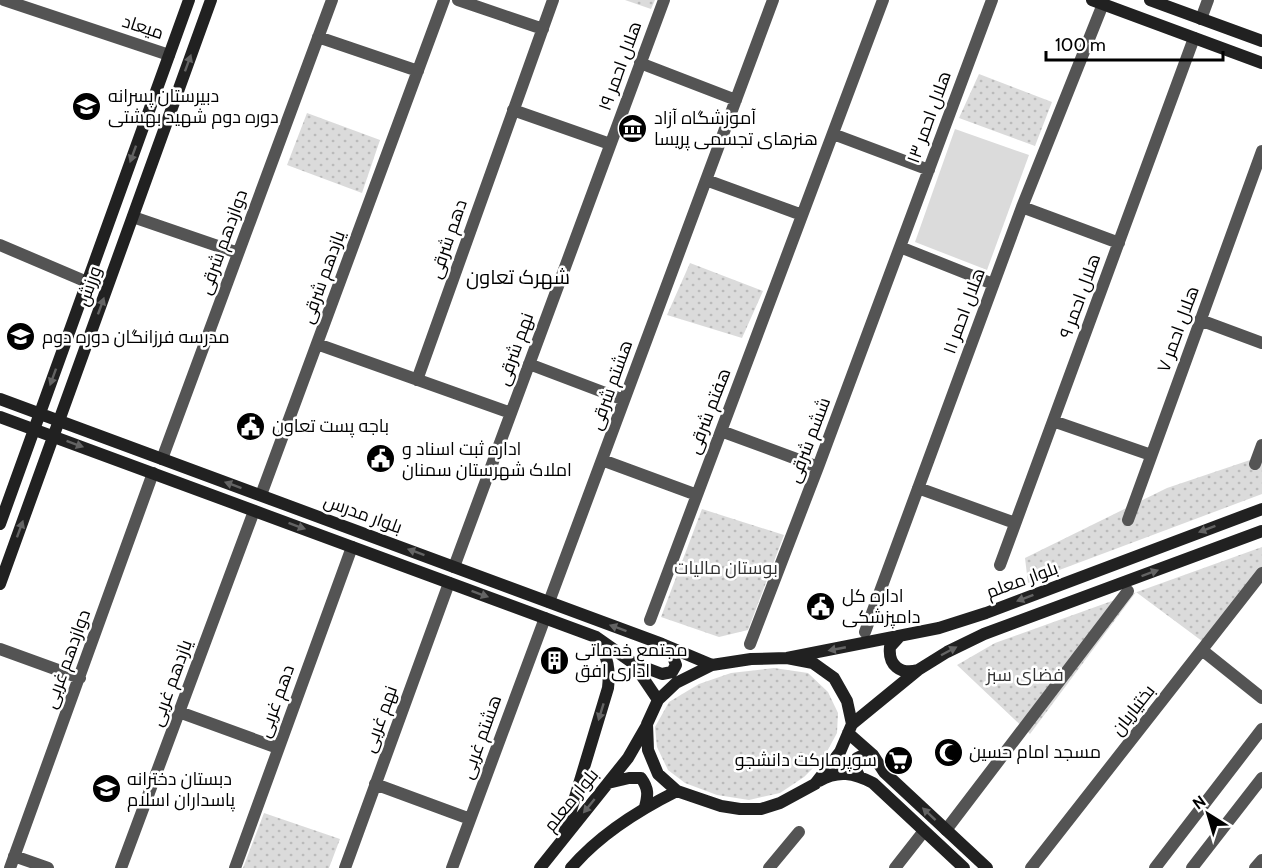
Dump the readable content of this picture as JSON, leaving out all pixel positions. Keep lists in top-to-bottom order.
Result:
{
  "streets": {
    "main road": ["ورزش", "بلوار مدرس", "بلوار معلم"],
    "street": [
      "میعاد",
      "هلال احمر ۱۹",
      "هلال احمر ۱۳",
      "دهم شرقی",
      "دوازدهم شرقی",
      "یازدهم شرقی",
      "هلال احمر ۹",
      "هلال احمر ۱۱",
      "هلال احمر ۷",
      "نهم شرقی",
      "هشتم شرقی",
      "هفتم شرقی",
      "ششم شرقی",
      "دوازدهم غربی",
      "یازدهم غربی",
      "دهم غربی",
      "بختیاریان",
      "نهم غربی",
      "هشتم غربی"
    ]
  },
  "crossings": [
    ["میعاد", "ورزش"],
    ["هلال احمر ۱۹", "نهم شرقی"],
    ["هلال احمر ۱۳", "ششم شرقی"],
    ["دوازدهم شرقی", "بلوار مدرس"],
    ["یازدهم شرقی", "بلوار مدرس"],
    ["ورزش", "بلوار مدرس"],
    ["نهم شرقی", "بلوار مدرس"],
    ["هشتم شرقی", "بلوار مدرس"],
    ["بلوار مدرس", "بلوار معلم"],
    ["بلوار مدرس", "دوازدهم غربی"],
    ["بلوار مدرس", "یازدهم غربی"],
    ["بلوار مدرس", "دهم غربی"],
    ["بلوار مدرس", "نهم غربی"],
    ["بلوار مدرس", "هشتم غربی"]
  ],
  "districts": ["شهرک تعاون"],
  "parks": ["بوستان مالیات", "فضای سبز"],
  "places": {
    "school or university": ["دبیرستان پسرانه دوره دوم شهید بهشتی", "مدرسه فرزانگان دوره دوم", "دبستان دخترانه پاسداران اسلام"],
    "museum": ["آموزشگاه آزاد هنرهای تجسمی پریسا"],
    "public building": ["باجه پست تعاون", "اداره ثبت اسناد و املاک شهرستان سمنان", "اداره کل دامپزشکی"],
    "building": ["مجتمع خدماتی اداری افق"],
    "mosque": ["مسجد امام حسین"],
    "supermarket": ["سوپرمارکت دانشجو"]
  },
  "scale_bar": "100 m",
  "north": "top left"
}
